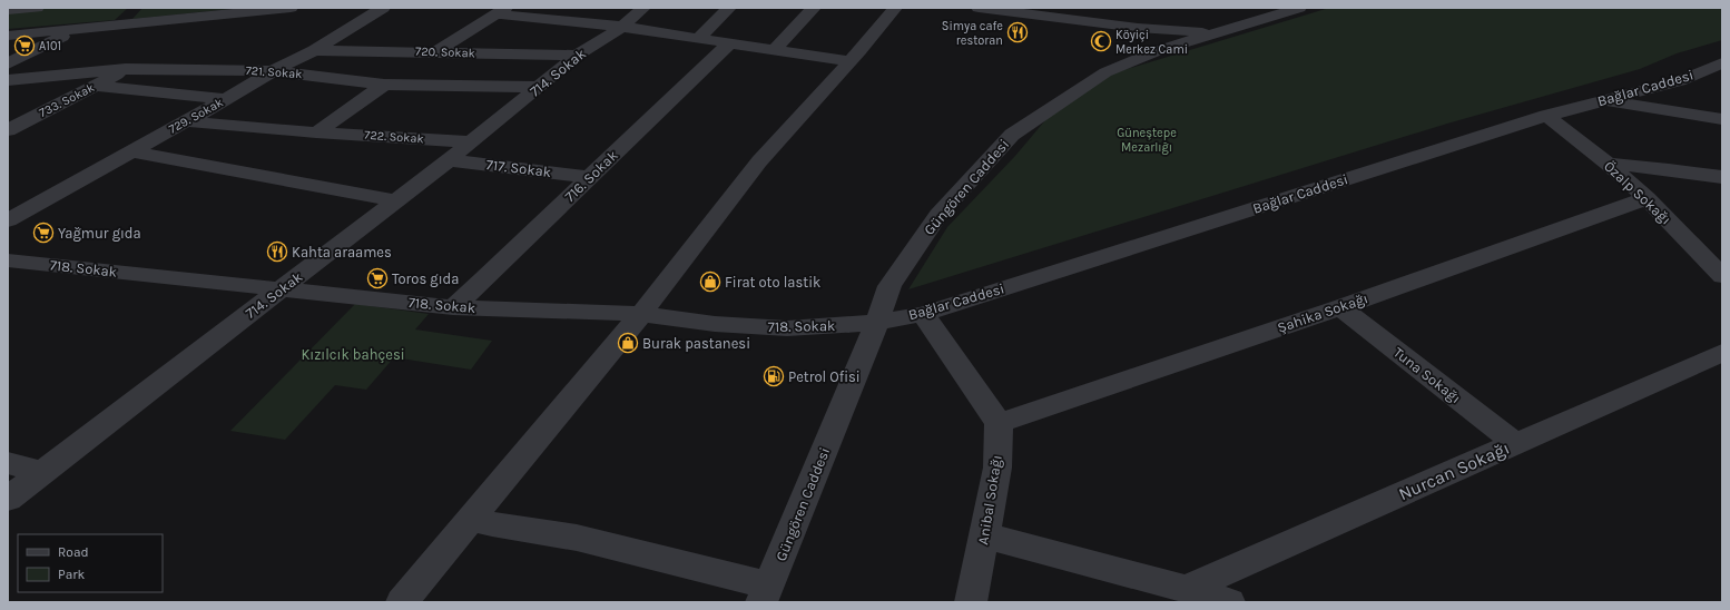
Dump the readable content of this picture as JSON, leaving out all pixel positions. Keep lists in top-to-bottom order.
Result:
{
  "streets": {
    "street": [
      "720. Sokak",
      "721. Sokak",
      "714. Sokak",
      "Bağlar Caddesi",
      "733. Sokak",
      "729. Sokak",
      "722. Sokak",
      "717. Sokak",
      "716. Sokak",
      "Güngören Caddesi",
      "Özalp Sokağı",
      "718. Sokak",
      "Şahika Sokağı",
      "Tuna Sokağı",
      "Nurcan Sokağı",
      "Anibal Sokağı"
    ]
  },
  "crossings": [
    ["720. Sokak", "714. Sokak"],
    ["720. Sokak", "729. Sokak"],
    ["721. Sokak", "714. Sokak"],
    ["721. Sokak", "733. Sokak"],
    ["721. Sokak", "729. Sokak"],
    ["714. Sokak", "722. Sokak"],
    ["714. Sokak", "717. Sokak"],
    ["714. Sokak", "718. Sokak"],
    ["Bağlar Caddesi", "Güngören Caddesi"],
    ["Bağlar Caddesi", "Özalp Sokağı"],
    ["Bağlar Caddesi", "718. Sokak"],
    ["729. Sokak", "722. Sokak"],
    ["717. Sokak", "716. Sokak"],
    ["716. Sokak", "718. Sokak"],
    ["Güngören Caddesi", "718. Sokak"],
    ["Özalp Sokağı", "Şahika Sokağı"],
    ["Şahika Sokağı", "Tuna Sokağı"],
    ["Şahika Sokağı", "Anibal Sokağı"],
    ["Tuna Sokağı", "Nurcan Sokağı"]
  ],
  "parks": ["Güneştepe Mezarlığı", "Kızılcık bahçesi"],
  "places": {
    "restaurant": ["Simya cafe restoran", "Kahta araames"],
    "mosque": ["Köyiçi Merkez Cami"],
    "supermarket": ["A101", "Yağmur gıda", "Toros gıda"],
    "shop": ["Firat oto lastik", "Burak pastanesi"],
    "fuel station": ["Petrol Ofisi"]
  },
  "legend": ["Road", "Park"]
}
